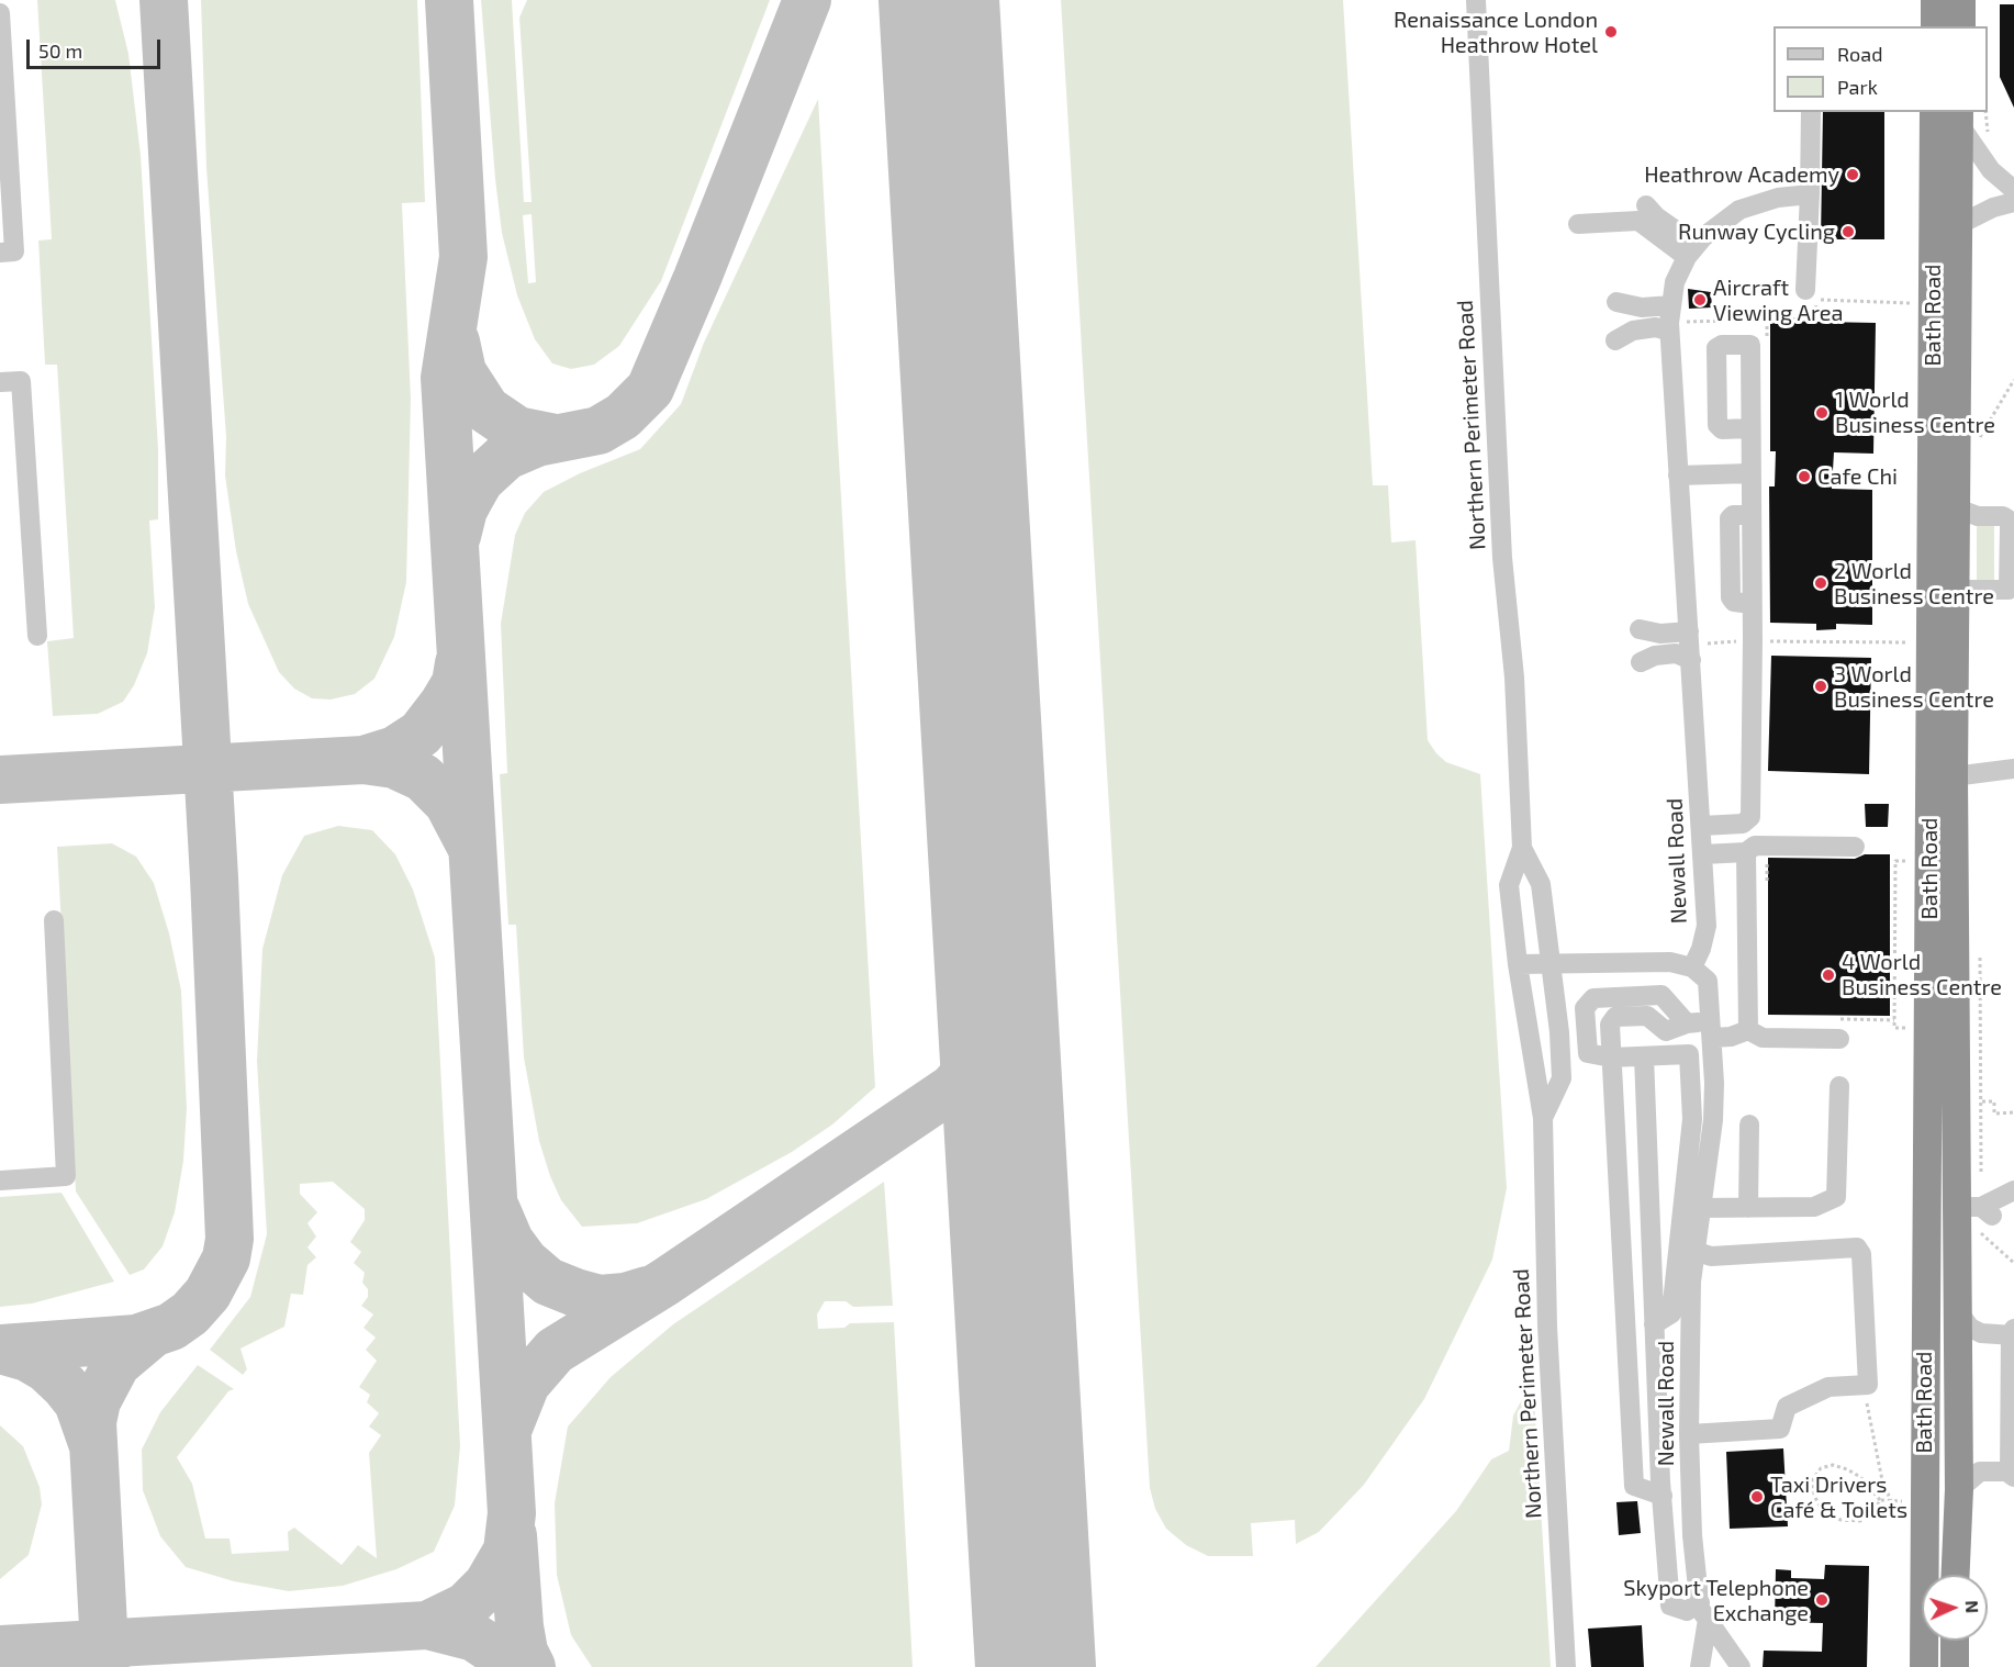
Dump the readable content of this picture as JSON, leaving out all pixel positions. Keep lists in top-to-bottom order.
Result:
{
  "streets": {
    "highway": ["Bath Road"],
    "street": ["Northern Perimeter Road", "Newall Road"]
  },
  "places": [
    "Renaissance London Heathrow Hotel",
    "Heathrow Academy",
    "Runway Cycling",
    "Aircraft Viewing Area",
    "1 World Business Centre",
    "Cafe Chi",
    "2 World Business Centre",
    "3 World Business Centre",
    "4 World Business Centre",
    "Taxi Drivers Café & Toilets",
    "Skyport Telephone Exchange"
  ],
  "legend": ["Road", "Park"],
  "scale_bar": "50 m",
  "north": "right"
}
